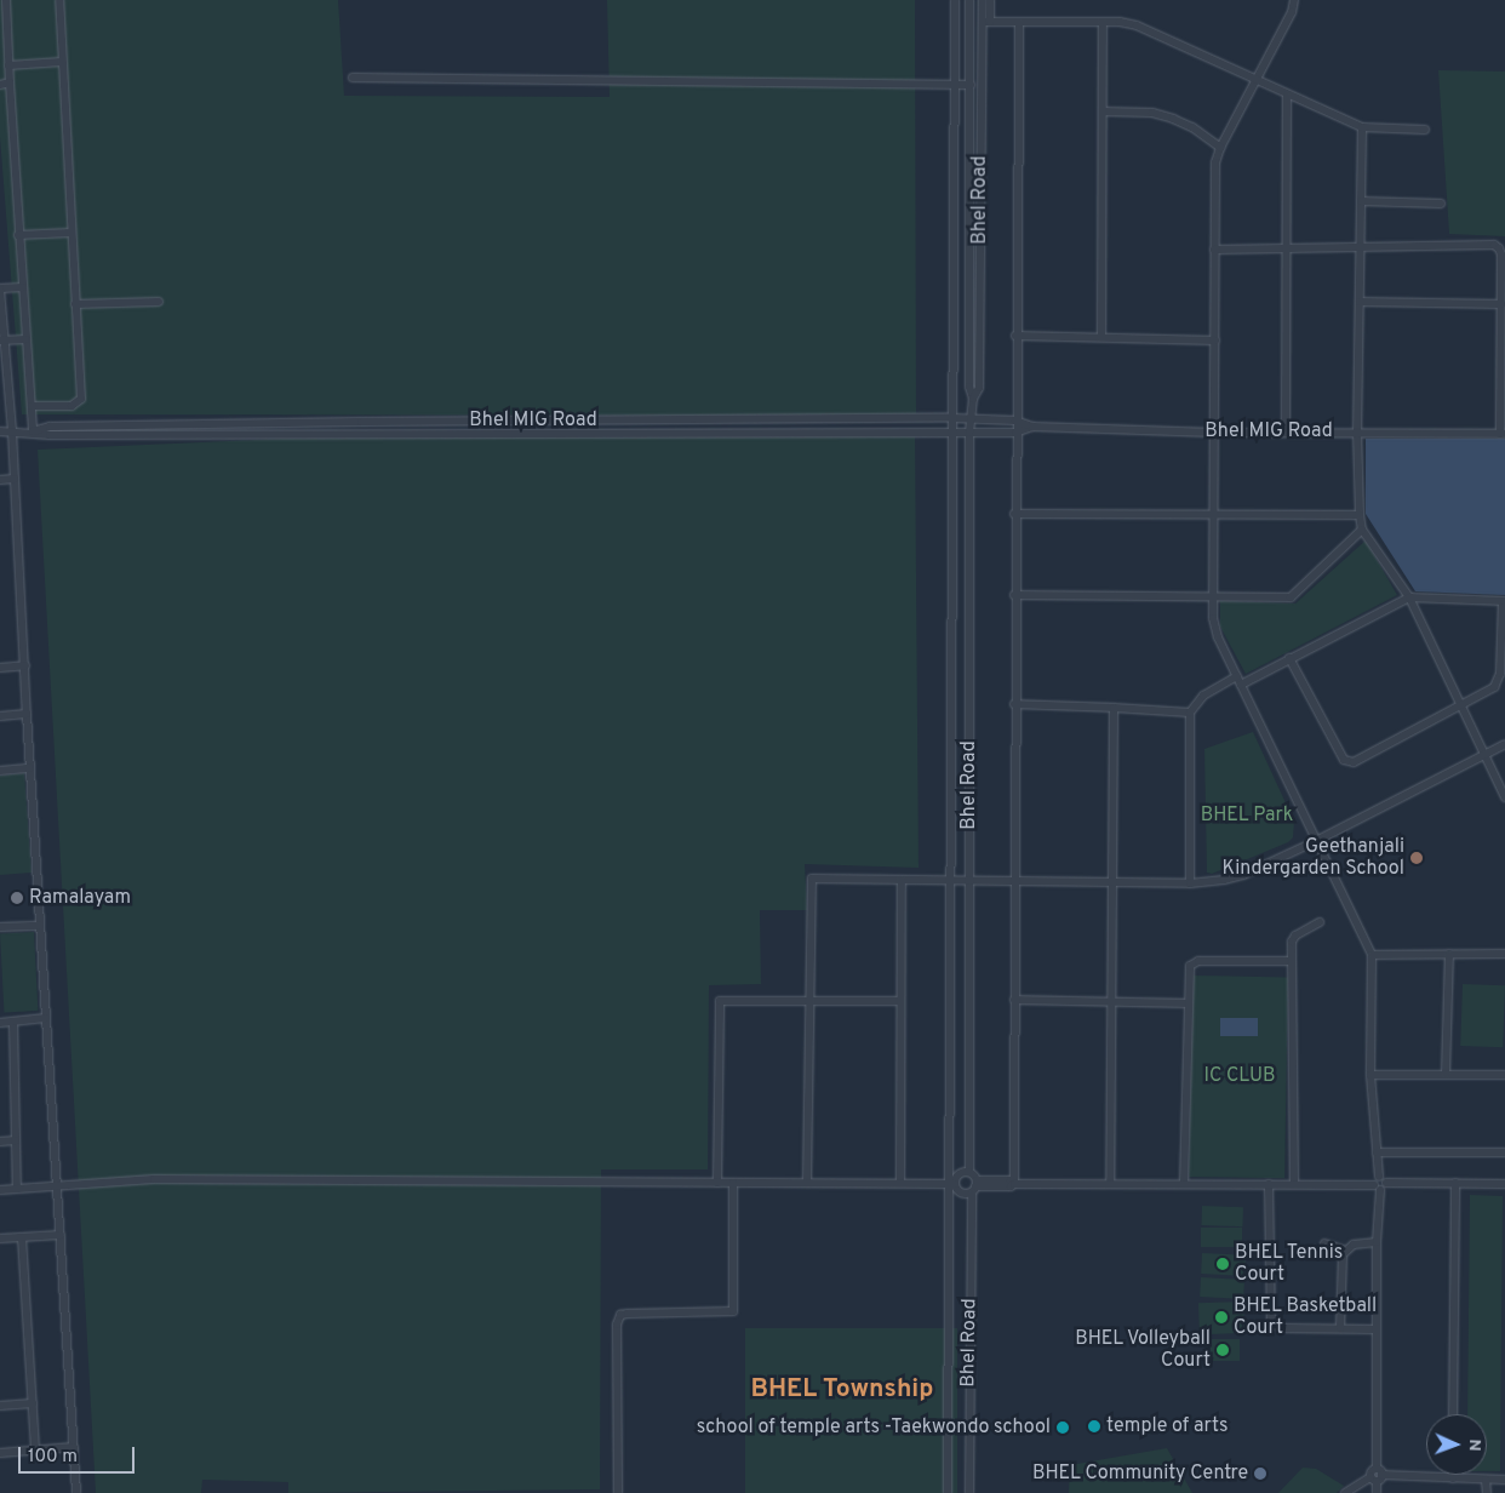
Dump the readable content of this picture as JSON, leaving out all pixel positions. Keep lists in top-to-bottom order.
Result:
{
  "streets": {
    "street": ["Bhel Road", "Bhel MIG Road"]
  },
  "crossings": [
    ["Bhel Road", "Bhel MIG Road"]
  ],
  "districts": ["BHEL Township"],
  "parks": ["BHEL Park", "IC CLUB"],
  "places": [
    "Geethanjali Kindergarden School",
    "Ramalayam",
    "BHEL Tennis Court",
    "BHEL Basketball Court",
    "BHEL Volleyball Court",
    "temple of arts",
    "school of temple arts -Taekwondo school",
    "BHEL Community Centre"
  ],
  "scale_bar": "100 m",
  "north": "right"
}
